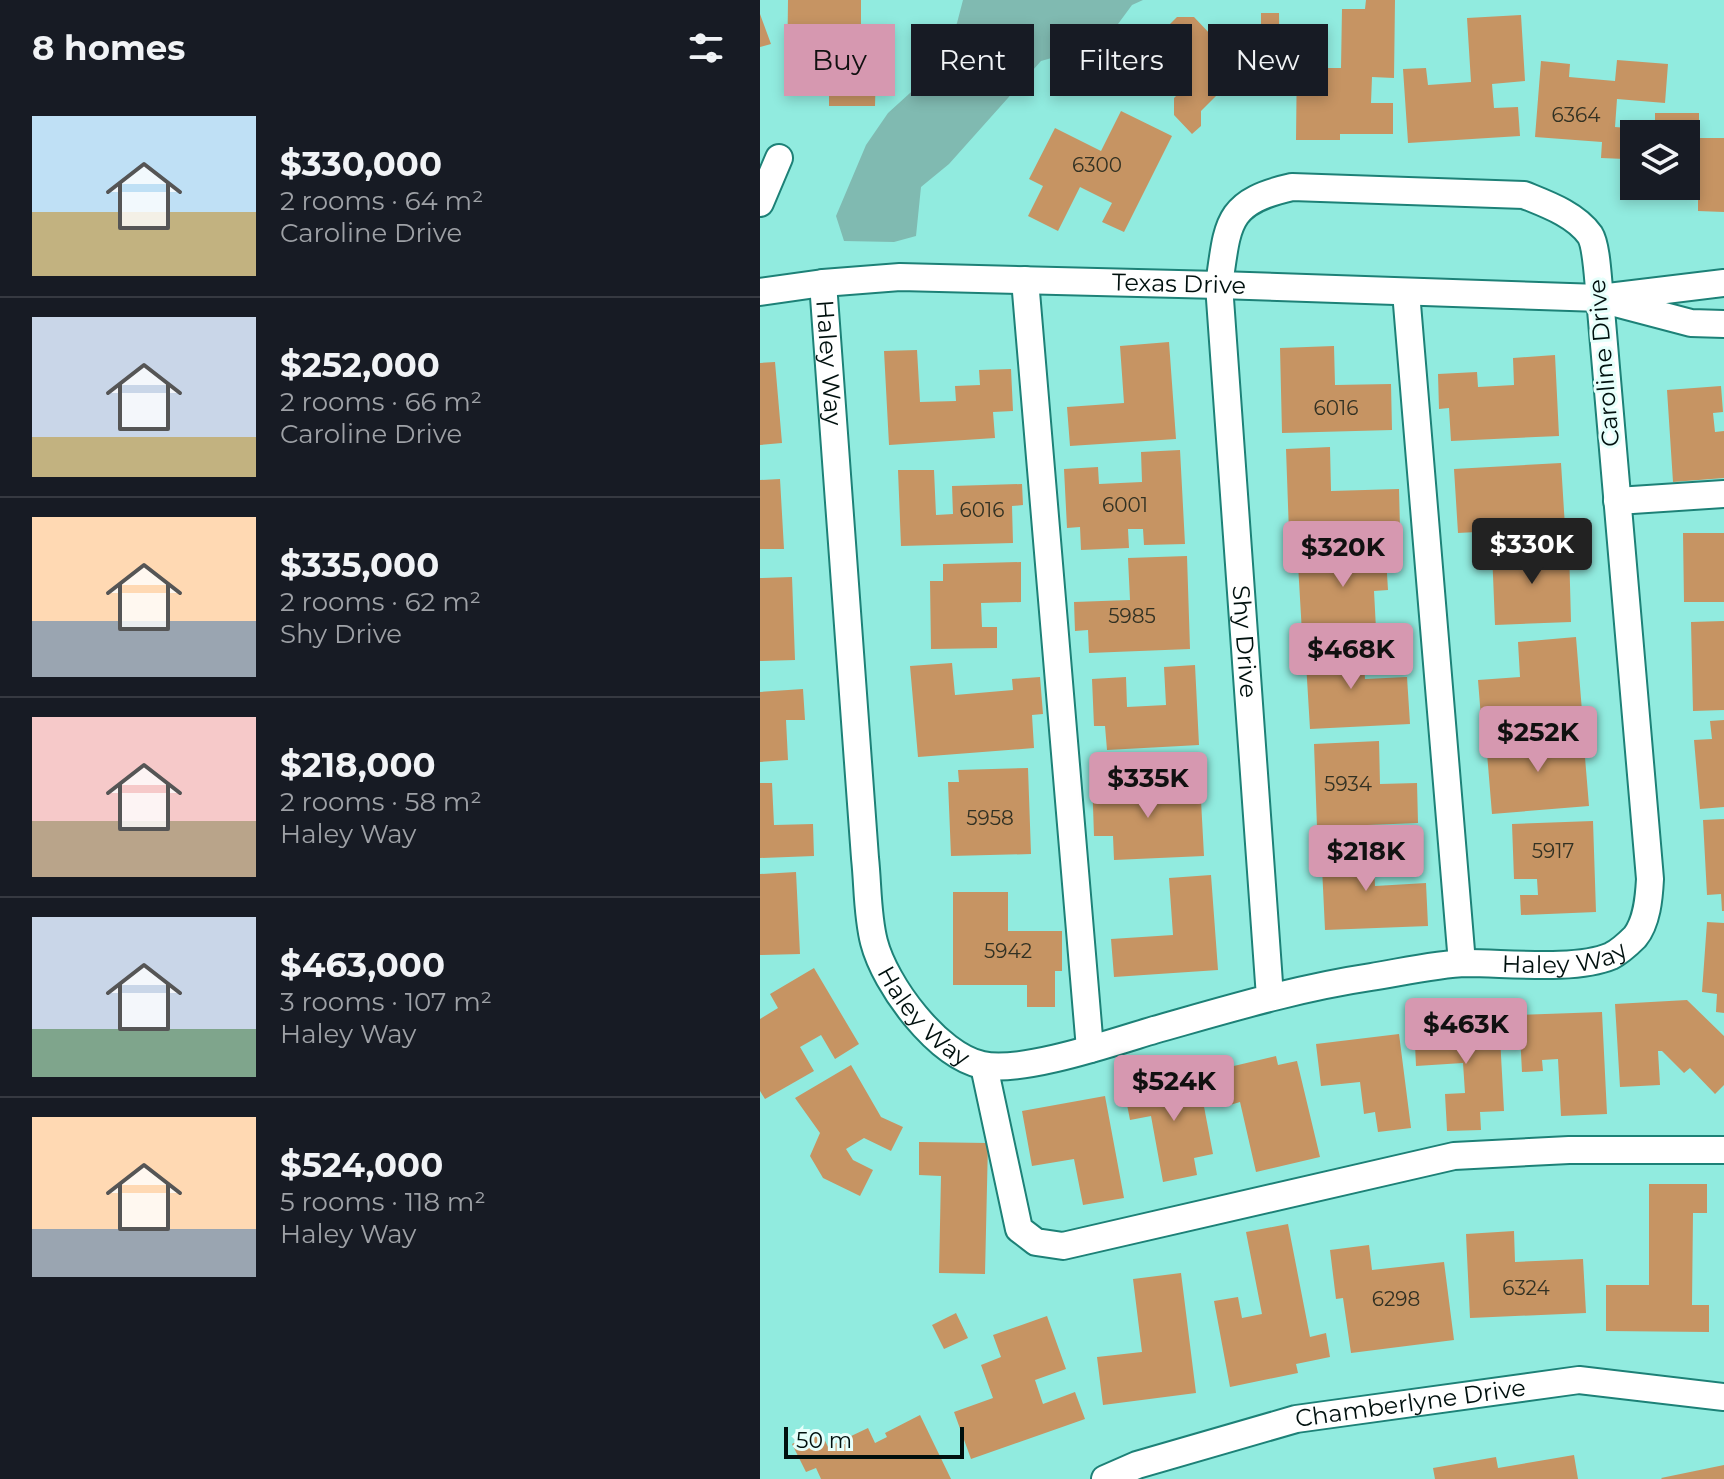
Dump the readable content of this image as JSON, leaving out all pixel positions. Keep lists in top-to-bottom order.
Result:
{
  "streets": {
    "street": [
      "Texas Drive",
      "Caroline Drive",
      "Haley Way",
      "Shy Drive",
      "Chamberlyne Drive"
    ]
  },
  "crossings": [
    ["Texas Drive", "Caroline Drive"],
    ["Texas Drive", "Haley Way"],
    ["Texas Drive", "Shy Drive"],
    ["Caroline Drive", "Haley Way"],
    ["Caroline Drive", "Shy Drive"],
    ["Haley Way", "Shy Drive"]
  ],
  "house_numbers": [
    "6364",
    "6300",
    "6016",
    "6001",
    "6016",
    "5985",
    "5934",
    "5958",
    "5917",
    "5942",
    "6324",
    "6298"
  ],
  "scale_bar": "50 m",
  "page": {
    "heading": "8 homes",
    "chip": [
      "Buy",
      "Rent",
      "Filters",
      "New"
    ],
    "list": [
      {
        "name": "$330,000",
        "note": "2 rooms · 64 m² · Caroline Drive"
      },
      {
        "name": "$252,000",
        "note": "2 rooms · 66 m² · Caroline Drive"
      },
      {
        "name": "$335,000",
        "note": "2 rooms · 62 m² · Shy Drive"
      },
      {
        "name": "$218,000",
        "note": "2 rooms · 58 m² · Haley Way"
      },
      {
        "name": "$463,000",
        "note": "3 rooms · 107 m² · Haley Way"
      },
      {
        "name": "$524,000",
        "note": "5 rooms · 118 m² · Haley Way"
      }
    ],
    "price": [
      "$330K",
      "$320K",
      "$468K",
      "$252K",
      "$335K",
      "$218K",
      "$463K",
      "$524K"
    ],
    "scale": "50 m"
  }
}
